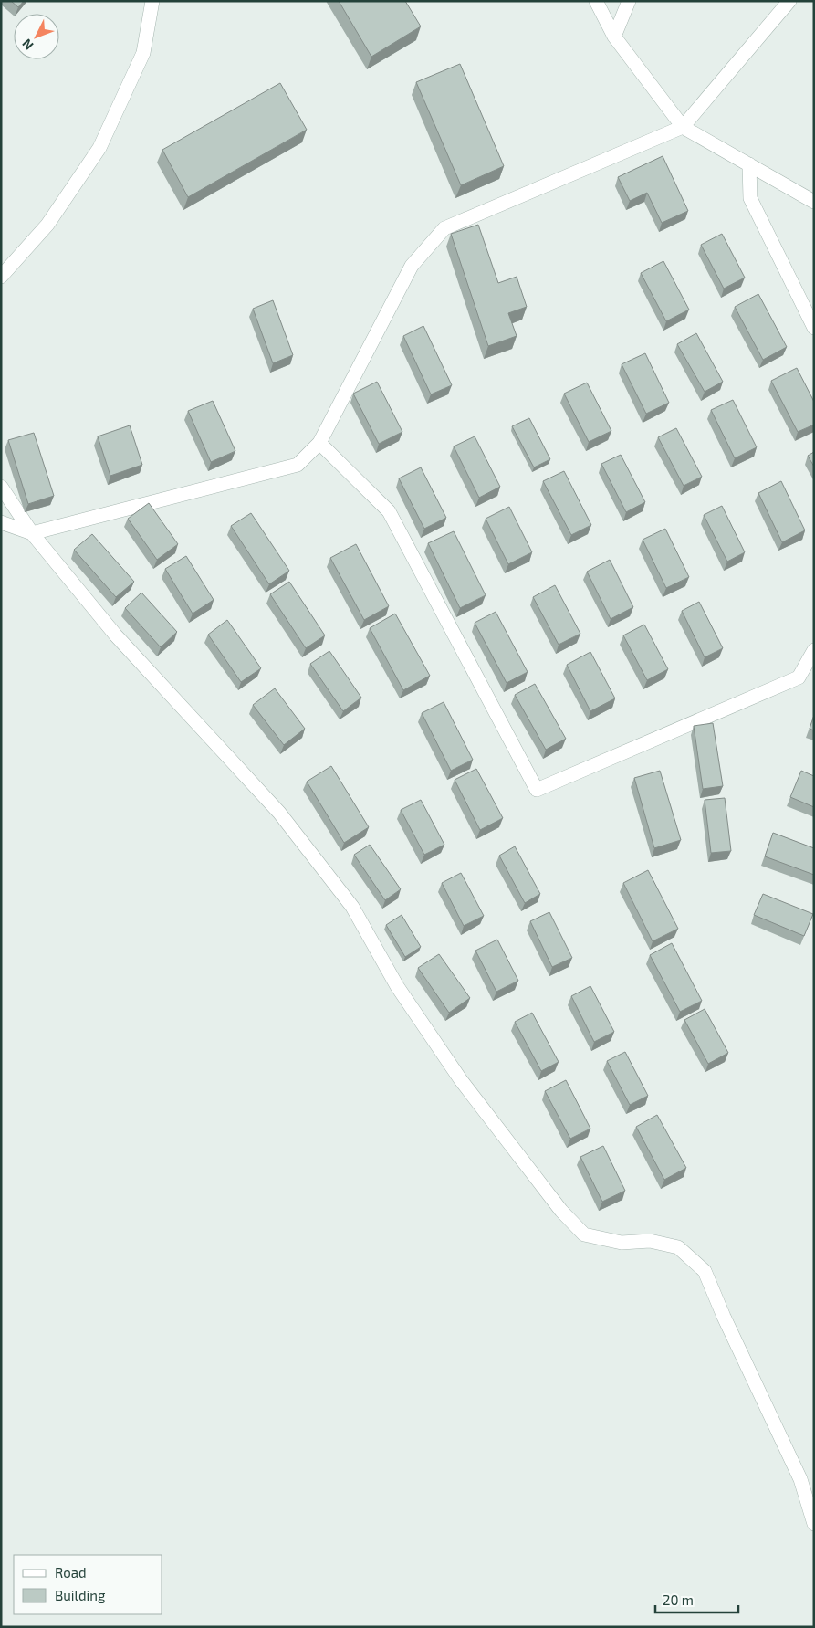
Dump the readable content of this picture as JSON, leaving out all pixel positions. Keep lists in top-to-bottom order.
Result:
{
  "legend": ["Road", "Building"],
  "scale_bar": "20 m",
  "north": "bottom left"
}
